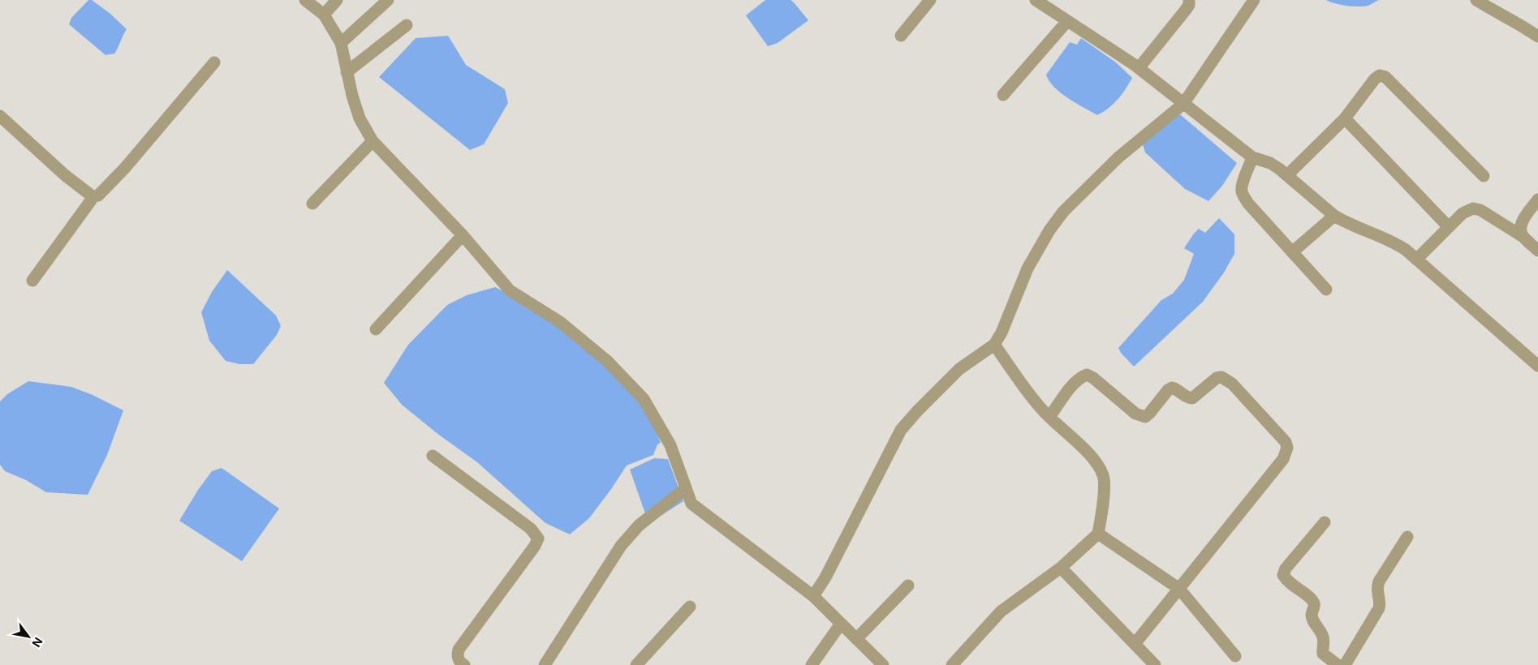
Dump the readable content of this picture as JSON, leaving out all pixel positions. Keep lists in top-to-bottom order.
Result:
{
  "north": "bottom right"
}
